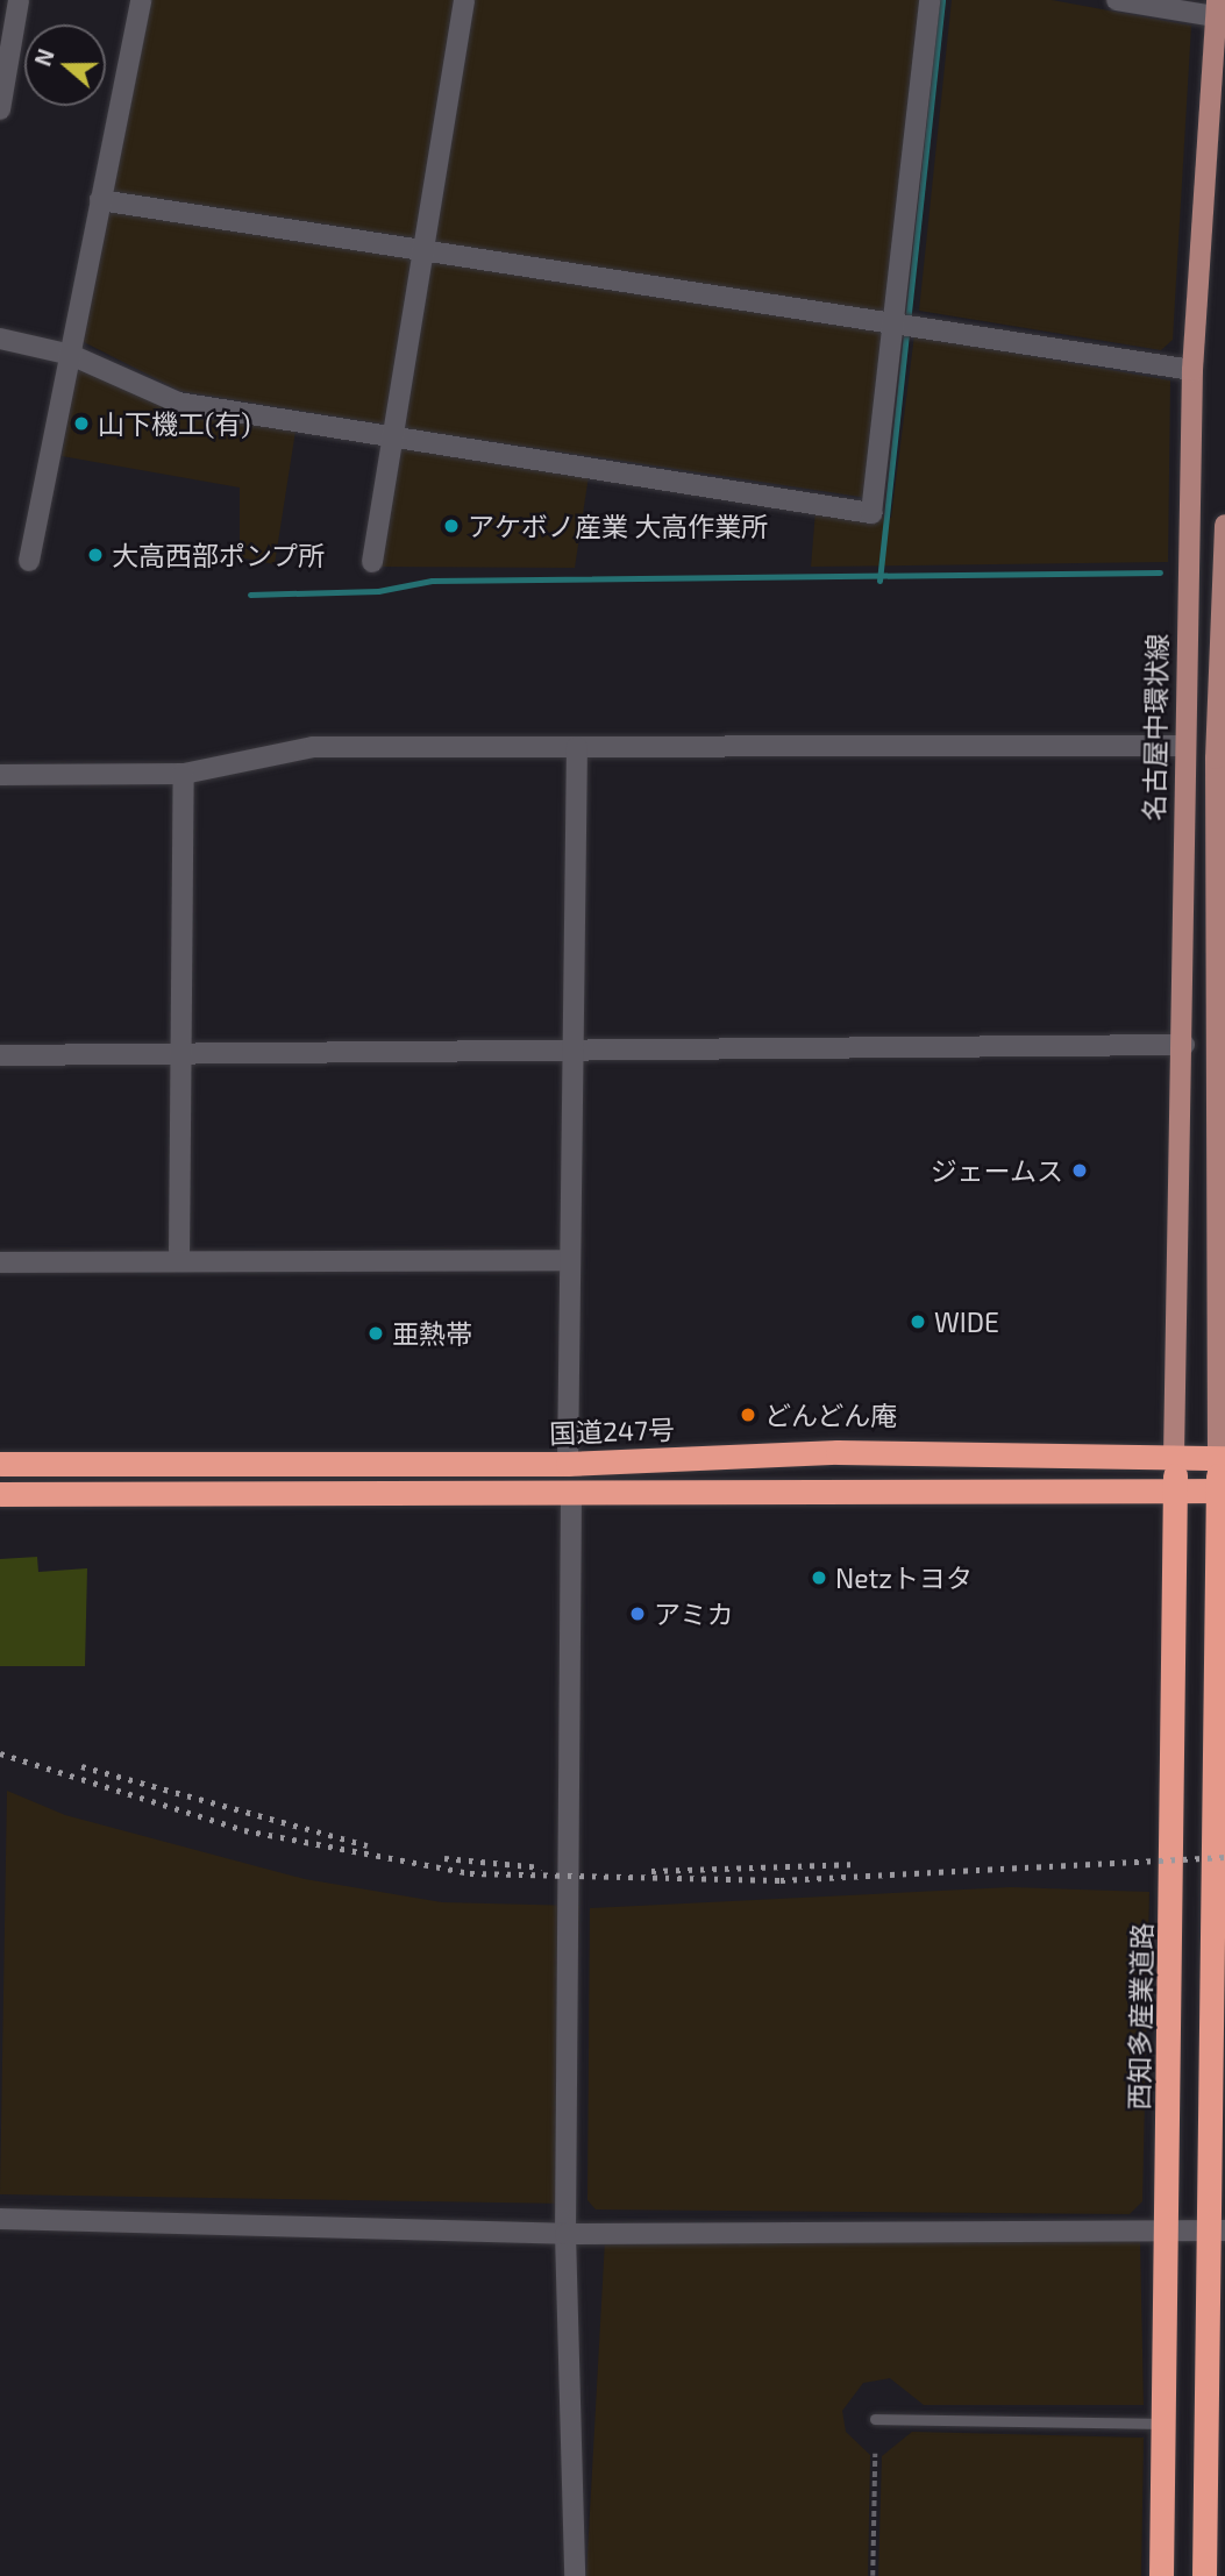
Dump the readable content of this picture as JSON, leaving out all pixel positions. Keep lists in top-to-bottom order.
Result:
{
  "streets": {
    "highway": ["国道247号", "西知多産業道路"],
    "main road": ["名古屋中環状線"]
  },
  "crossings": [
    ["名古屋中環状線", "国道247号"],
    ["名古屋中環状線", "西知多産業道路"],
    ["国道247号", "西知多産業道路"]
  ],
  "places": [
    "山下機工(有)",
    "アケボノ産業 大高作業所",
    "大高西部ポンプ所",
    "ジェームス",
    "WIDE",
    "亜熱帯",
    "どんどん庵",
    "Netzトヨタ",
    "アミカ"
  ],
  "north": "left"
}
